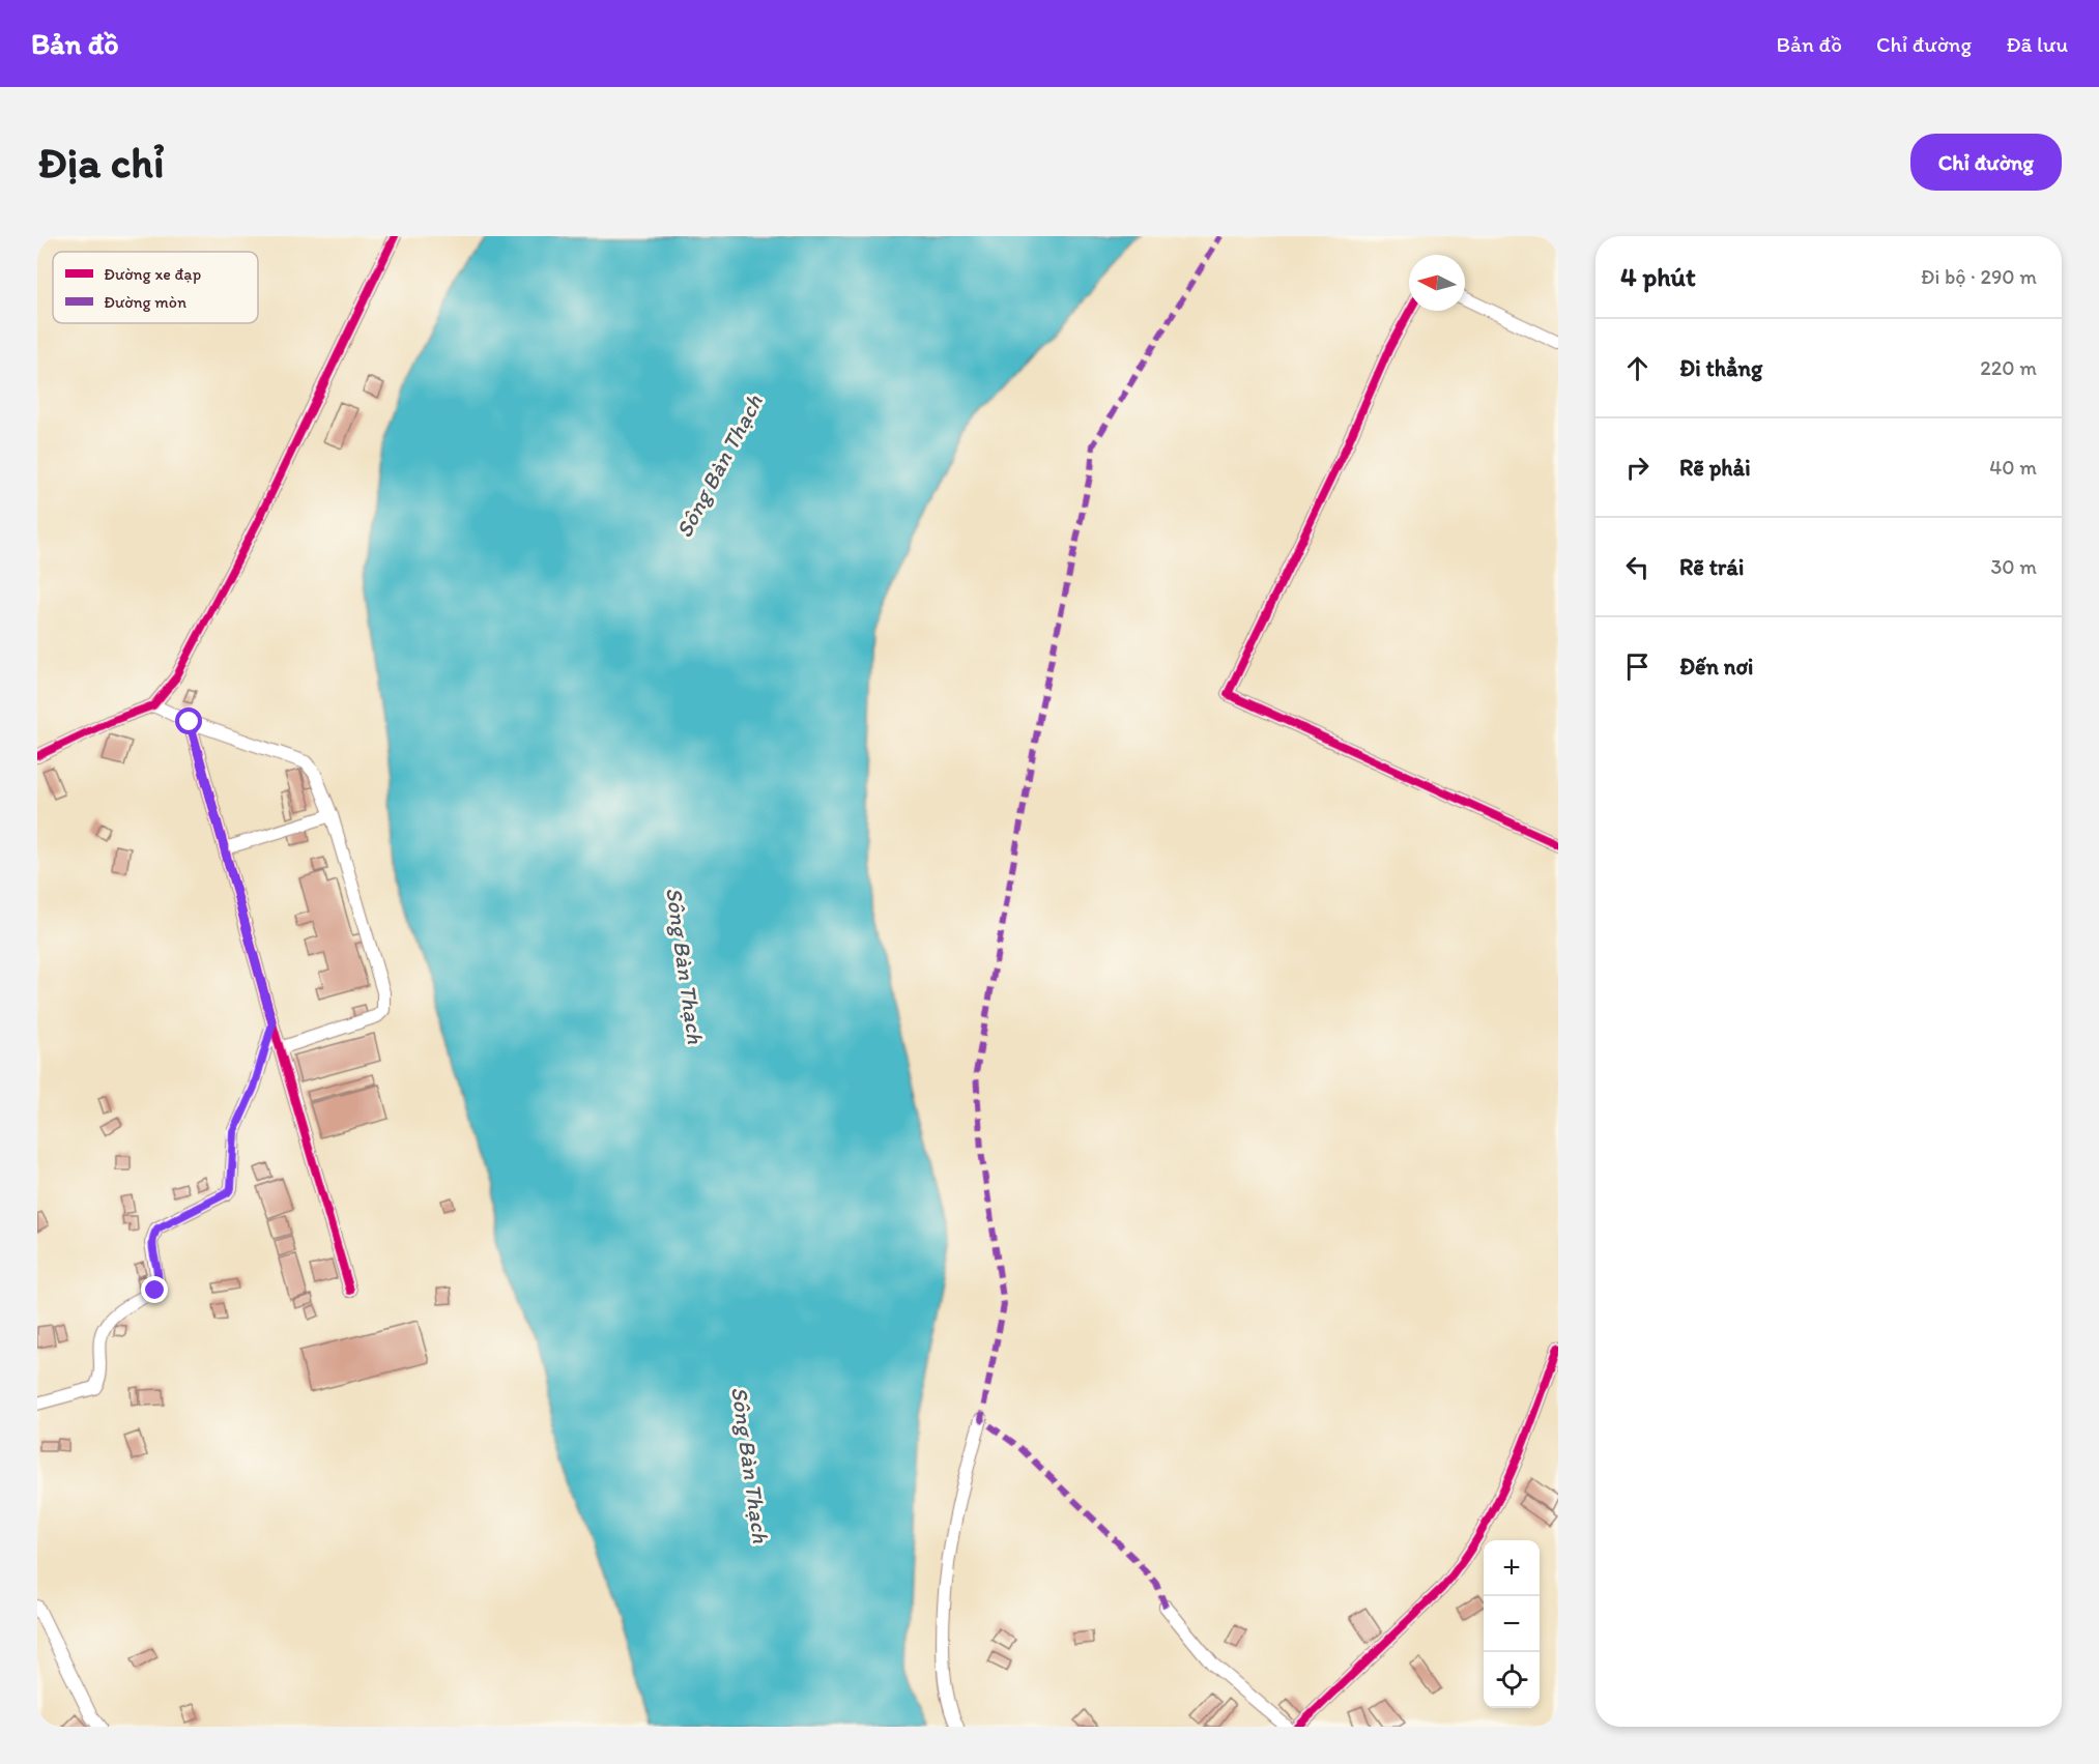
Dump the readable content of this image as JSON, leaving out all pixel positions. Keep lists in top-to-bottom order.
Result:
{
  "water": ["Sông Bàn Thạch"],
  "legend": ["Đường xe đạp", "Đường mòn"],
  "north": "left",
  "page": {
    "header": "Bản đồ",
    "nav": ["Bản đồ", "Chỉ đường", "Đã lưu"],
    "buttons": "Chỉ đường",
    "title": "Địa chỉ",
    "heading": ["4 phút", "Đi bộ · 290 m"],
    "list": [
      ["Đi thẳng", "220 m"],
      ["Rẽ phải", "40 m"],
      ["Rẽ trái", "30 m"],
      "Đến nơi"
    ],
    "map_buttons": ["+", "−"]
  }
}
